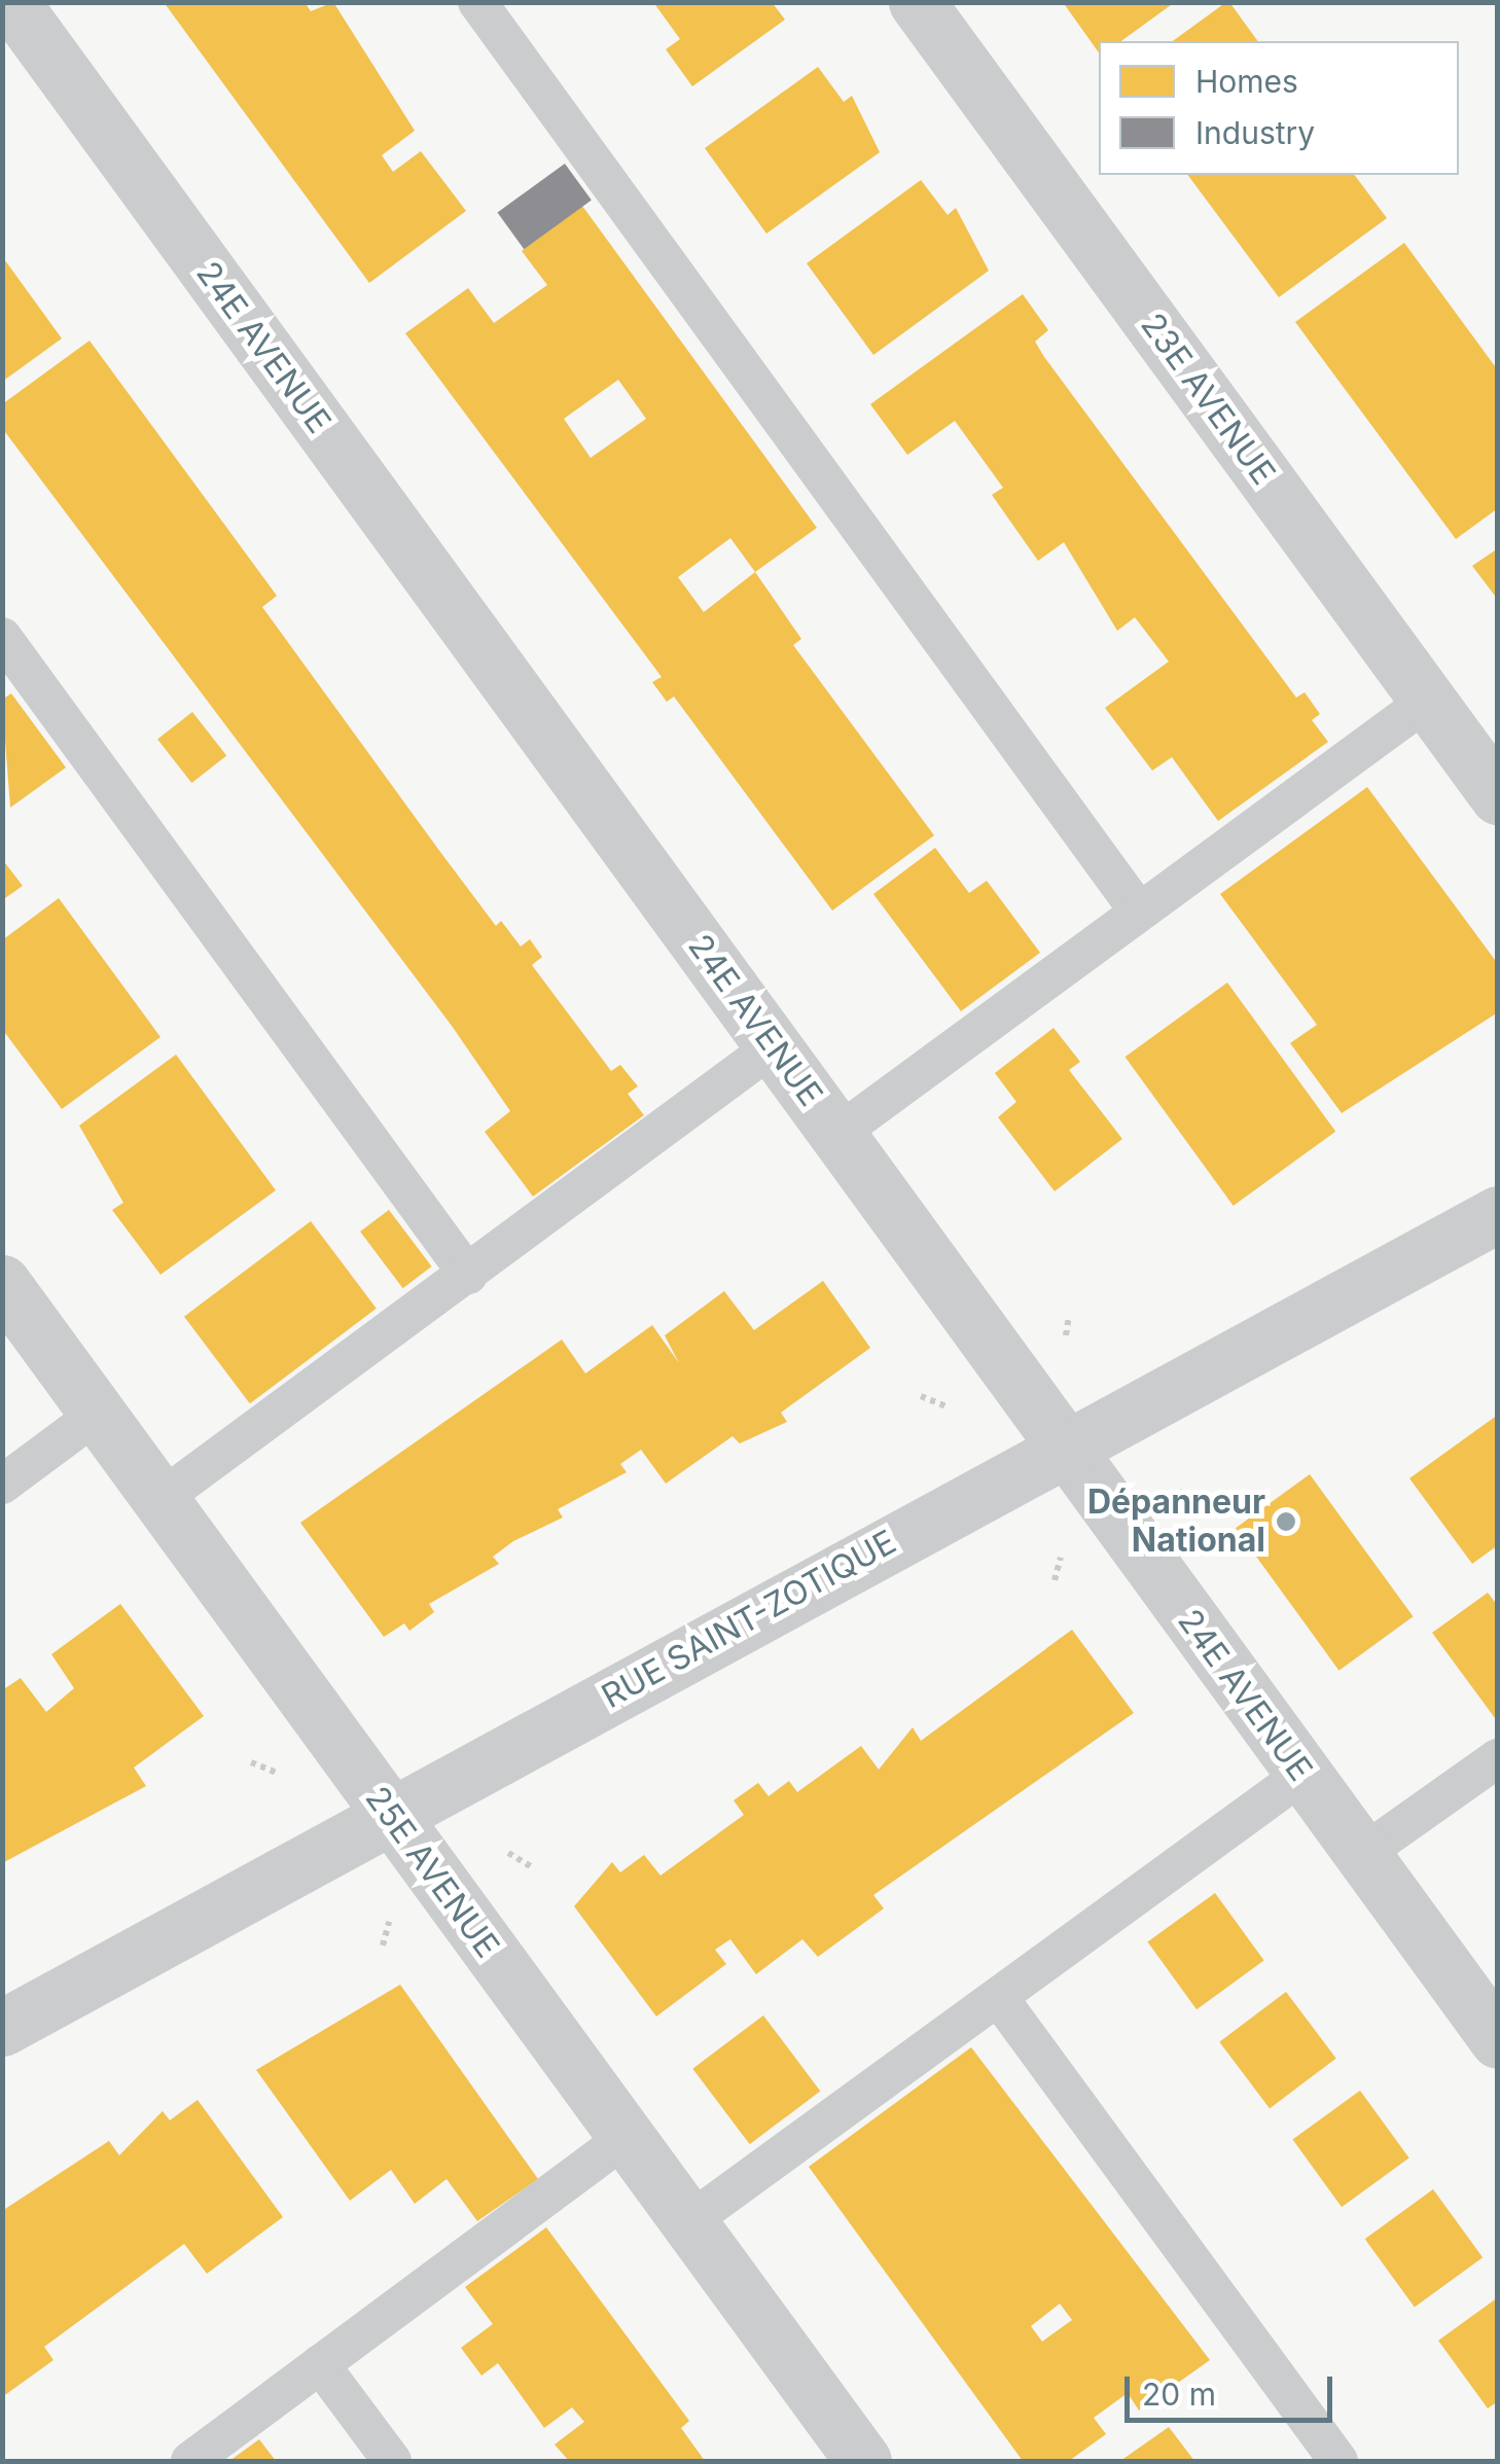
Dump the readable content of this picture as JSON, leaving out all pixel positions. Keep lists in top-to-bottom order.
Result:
{
  "streets": {
    "street": [
      "24E AVENUE",
      "23E AVENUE",
      "RUE SAINT-ZOTIQUE",
      "25E AVENUE"
    ]
  },
  "crossings": [
    ["24E AVENUE", "RUE SAINT-ZOTIQUE"],
    ["RUE SAINT-ZOTIQUE", "25E AVENUE"]
  ],
  "places": ["Dépanneur National"],
  "legend": ["Homes", "Industry"],
  "scale_bar": "20 m"
}
